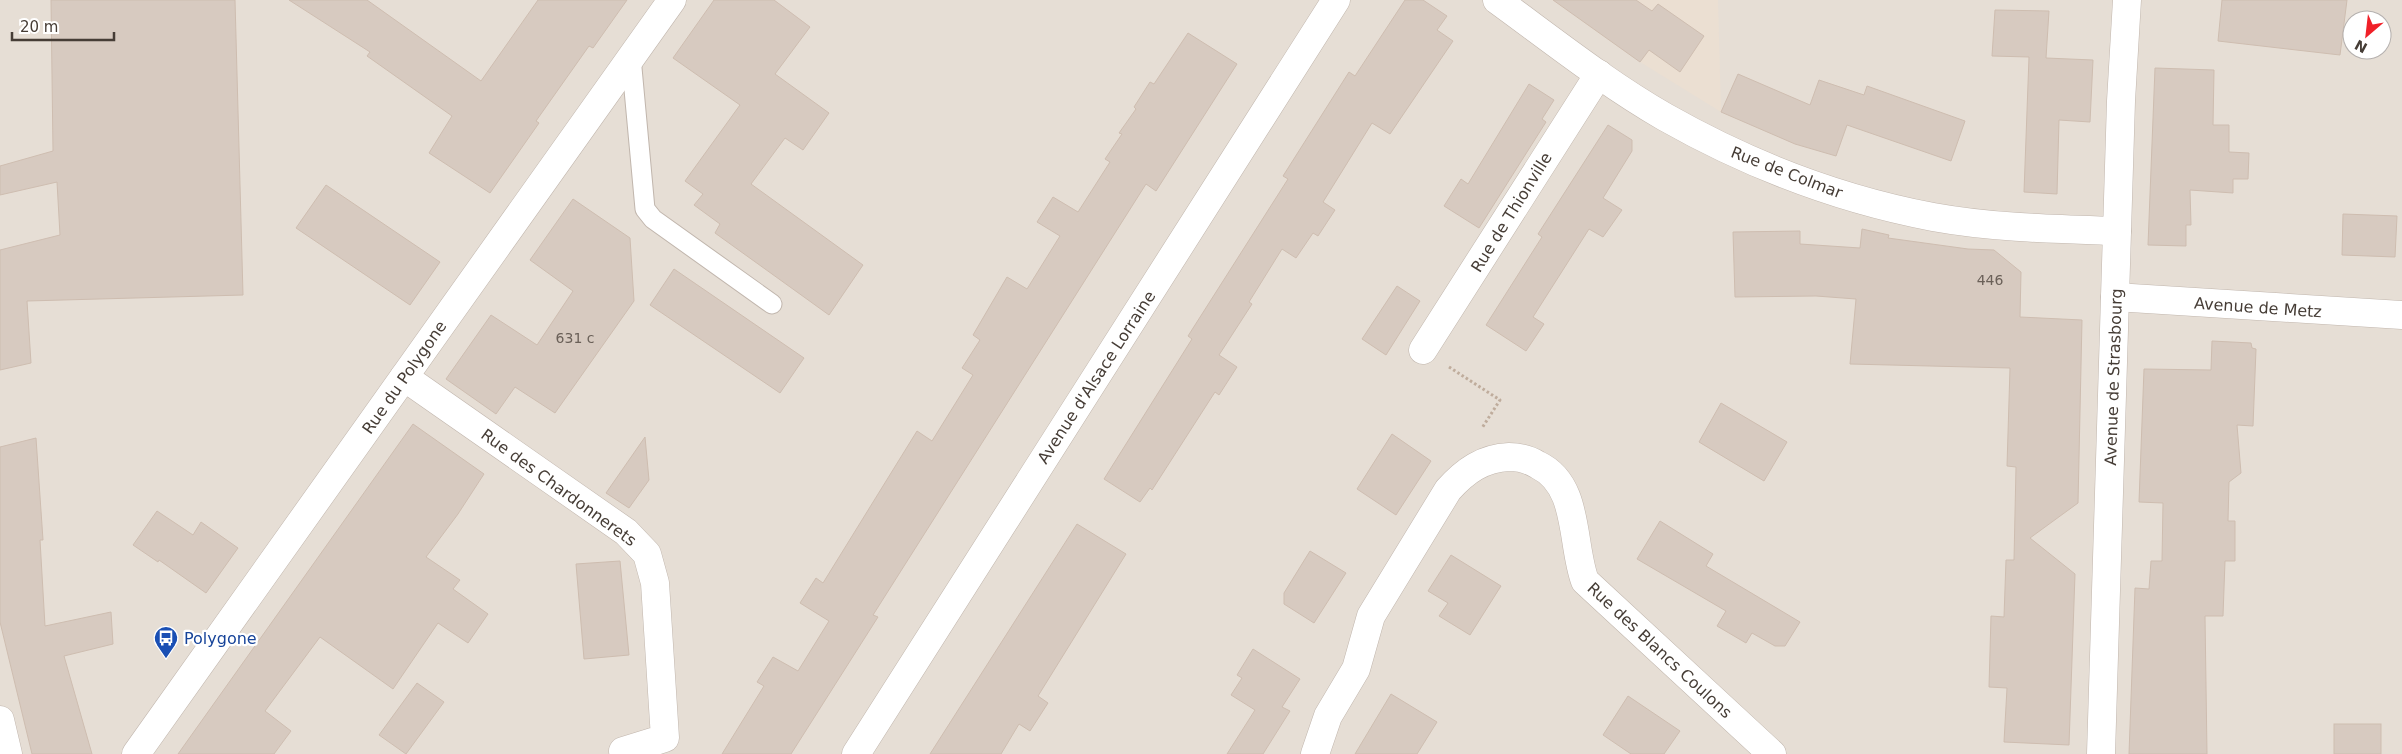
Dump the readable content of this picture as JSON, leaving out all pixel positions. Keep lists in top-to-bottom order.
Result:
{
  "streets": {
    "street": [
      "Rue de Colmar",
      "Rue de Thionville",
      "Avenue de Metz",
      "Rue du Polygone",
      "Avenue d'Alsace Lorraine",
      "Avenue de Strasbourg",
      "Rue des Chardonnerets",
      "Rue des Blancs Coulons"
    ]
  },
  "crossings": [
    ["Rue de Colmar", "Rue de Thionville"],
    ["Rue de Colmar", "Avenue de Strasbourg"],
    ["Avenue de Metz", "Avenue de Strasbourg"],
    ["Rue du Polygone", "Rue des Chardonnerets"]
  ],
  "places": {
    "bus stop": ["Polygone"]
  },
  "house_numbers": ["446", "631 c"],
  "scale_bar": "20 m",
  "north": "bottom left"
}
